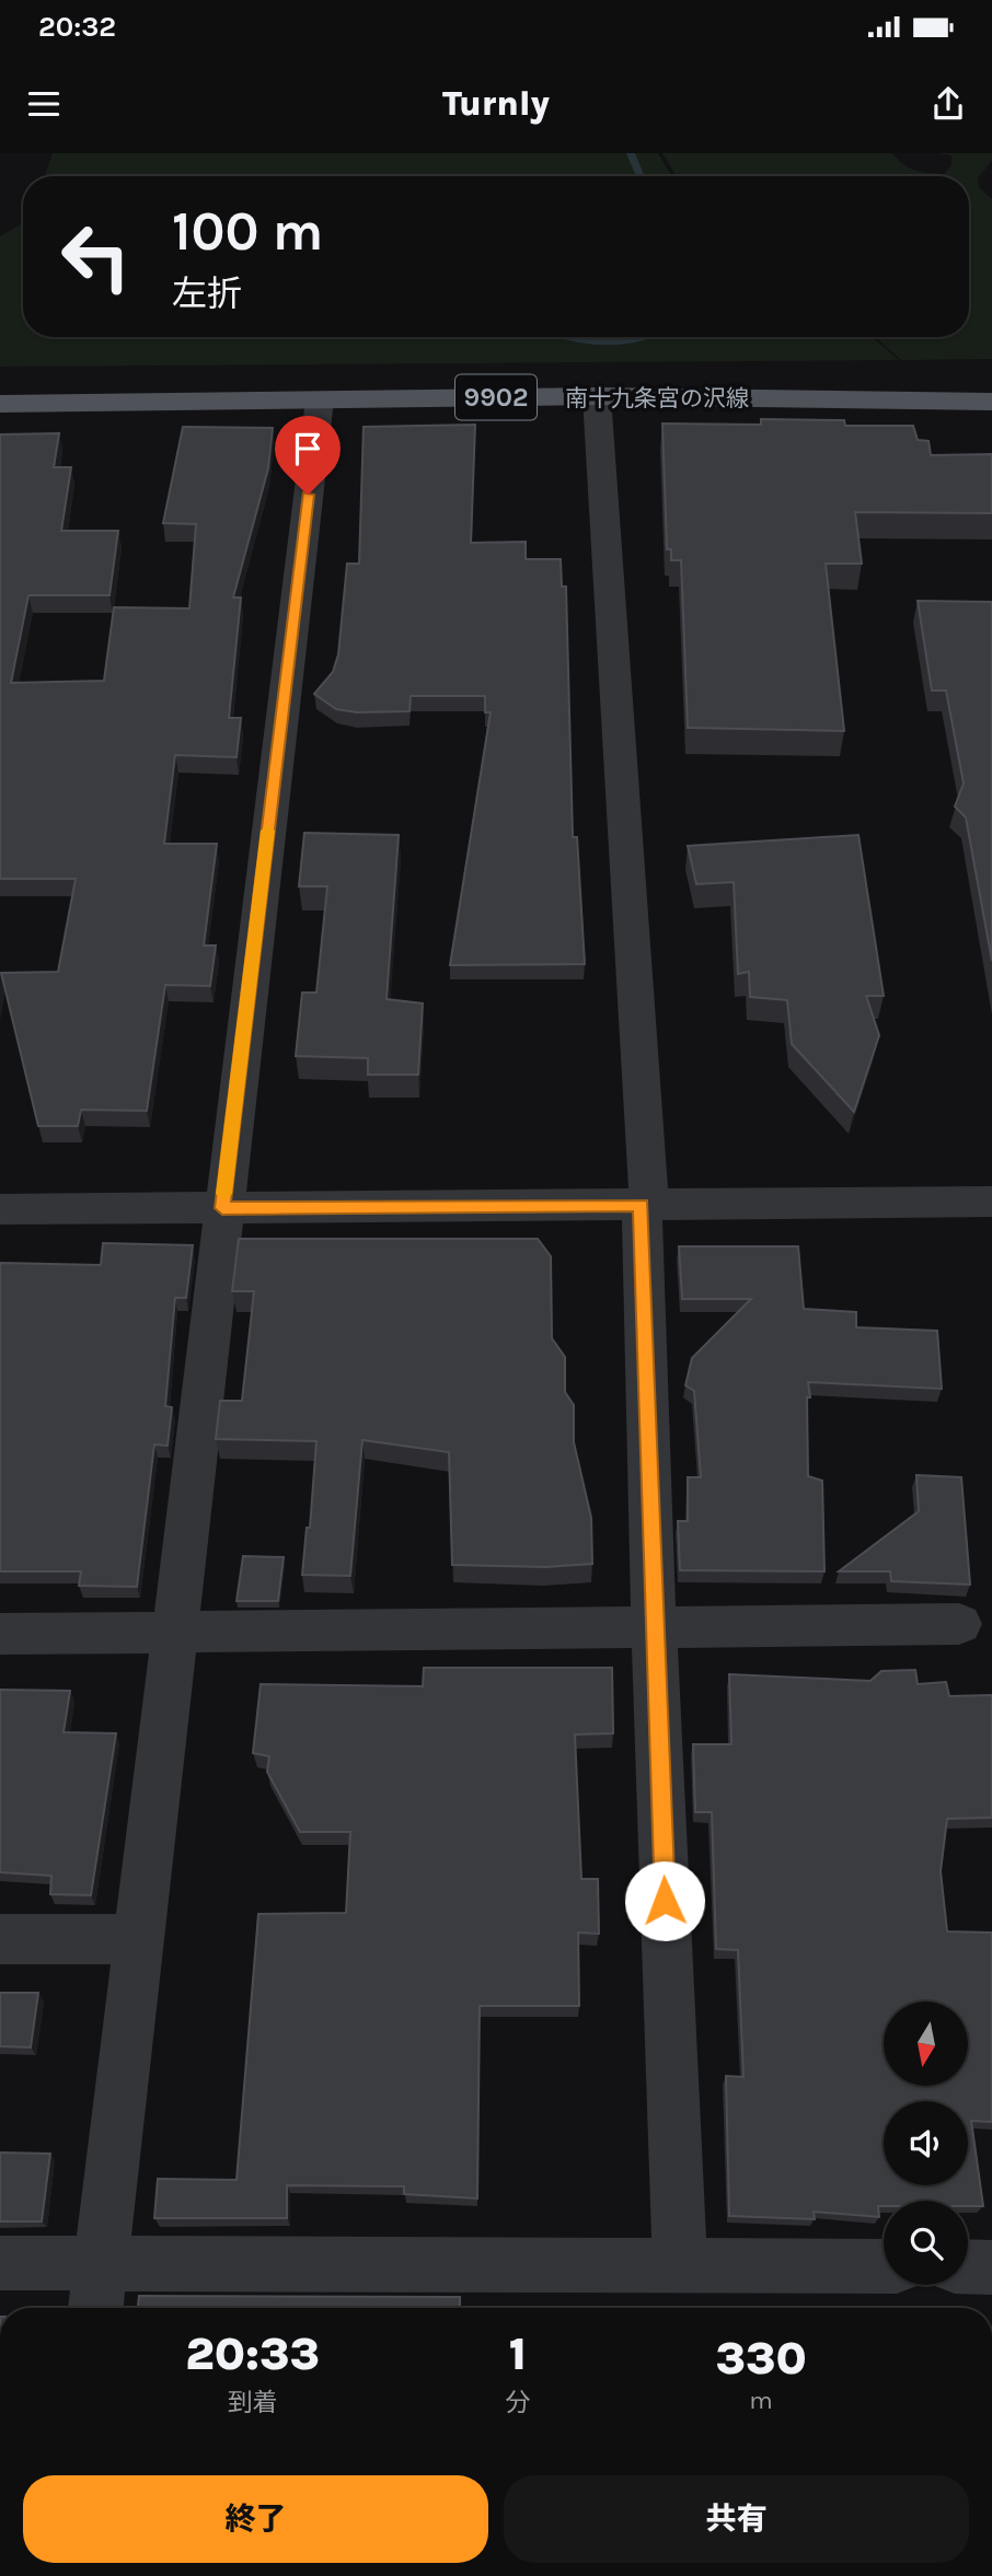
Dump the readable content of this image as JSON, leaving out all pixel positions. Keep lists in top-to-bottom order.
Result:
{
  "streets": {
    "main road": ["9902", "南十九条宮の沢線"]
  },
  "north": "bottom",
  "page": {
    "status": "20:32",
    "header": "Turnly",
    "turn": ["100 m", "左折"],
    "eta": [
      "20:33",
      "到着",
      "1",
      "分",
      "330",
      "m"
    ],
    "buttons": ["終了", "共有"]
  }
}
